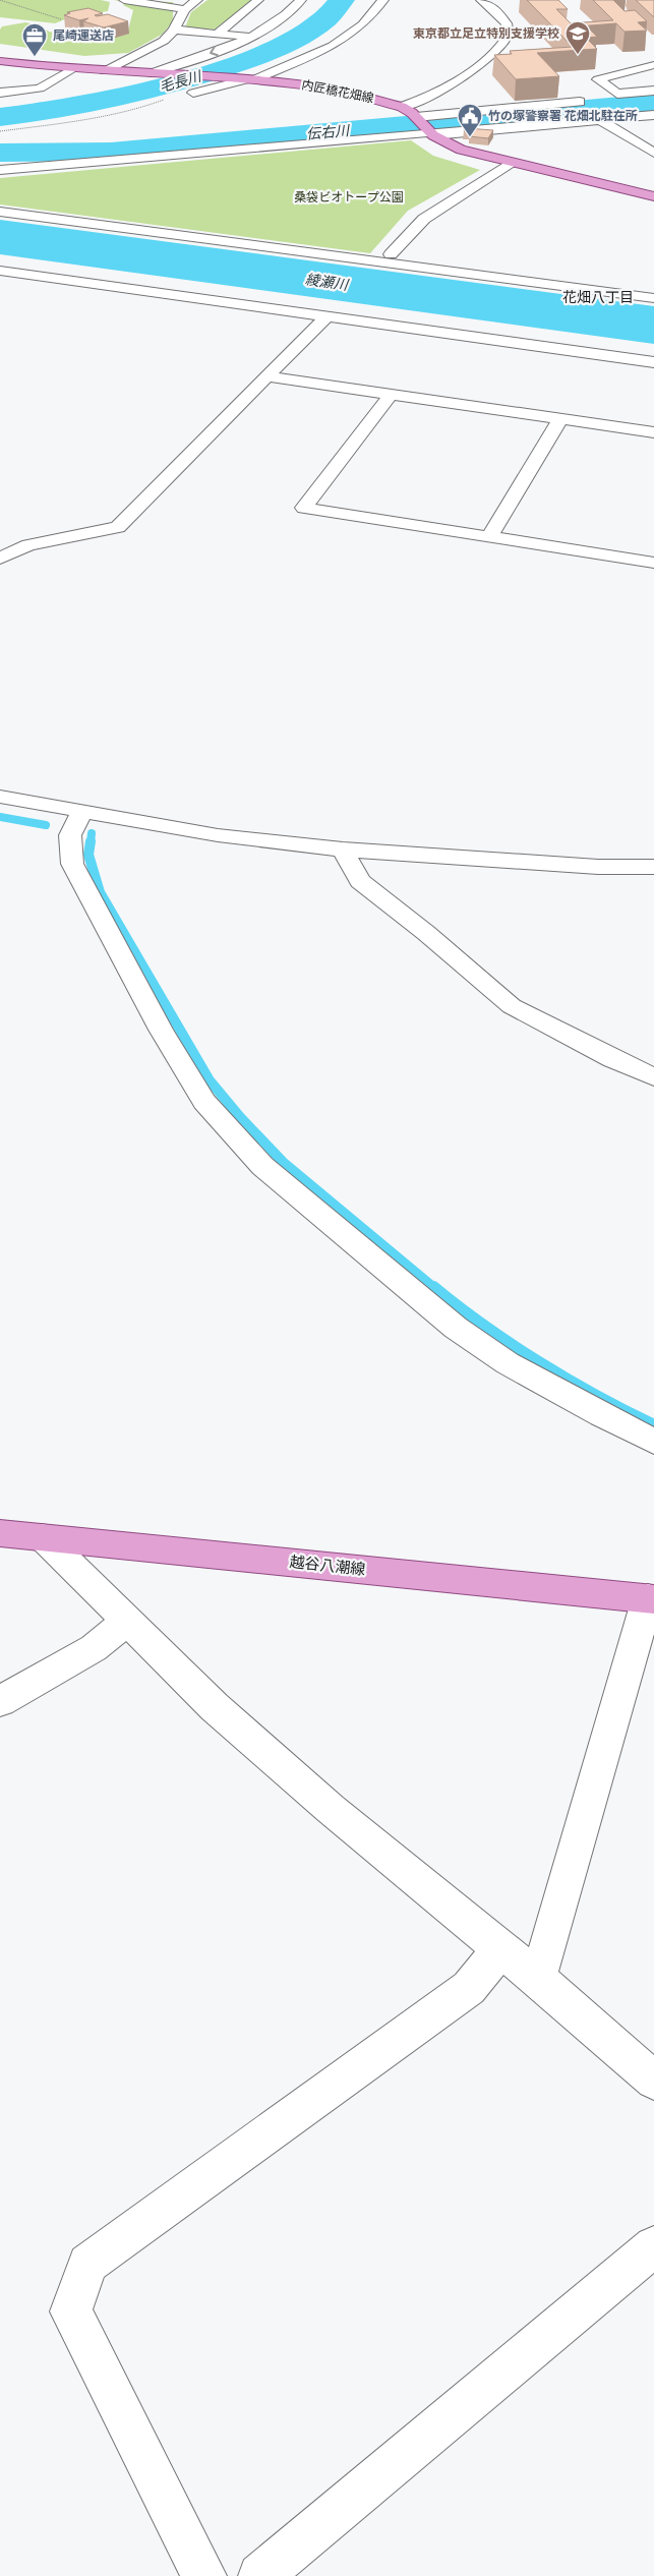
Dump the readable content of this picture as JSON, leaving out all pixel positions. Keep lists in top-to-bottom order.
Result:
{
  "streets": {
    "main road": ["内匠橋花畑線", "越谷八潮線"]
  },
  "districts": ["花畑八丁目"],
  "water": ["毛長川", "伝右川", "綾瀬川"],
  "parks": ["桑袋ビオトープ公園"],
  "places": {
    "school or university": ["東京都立足立特別支援学校"],
    "office": ["尾崎運送店"],
    "public building": ["竹の塚警察署 花畑北駐在所"]
  }
}
